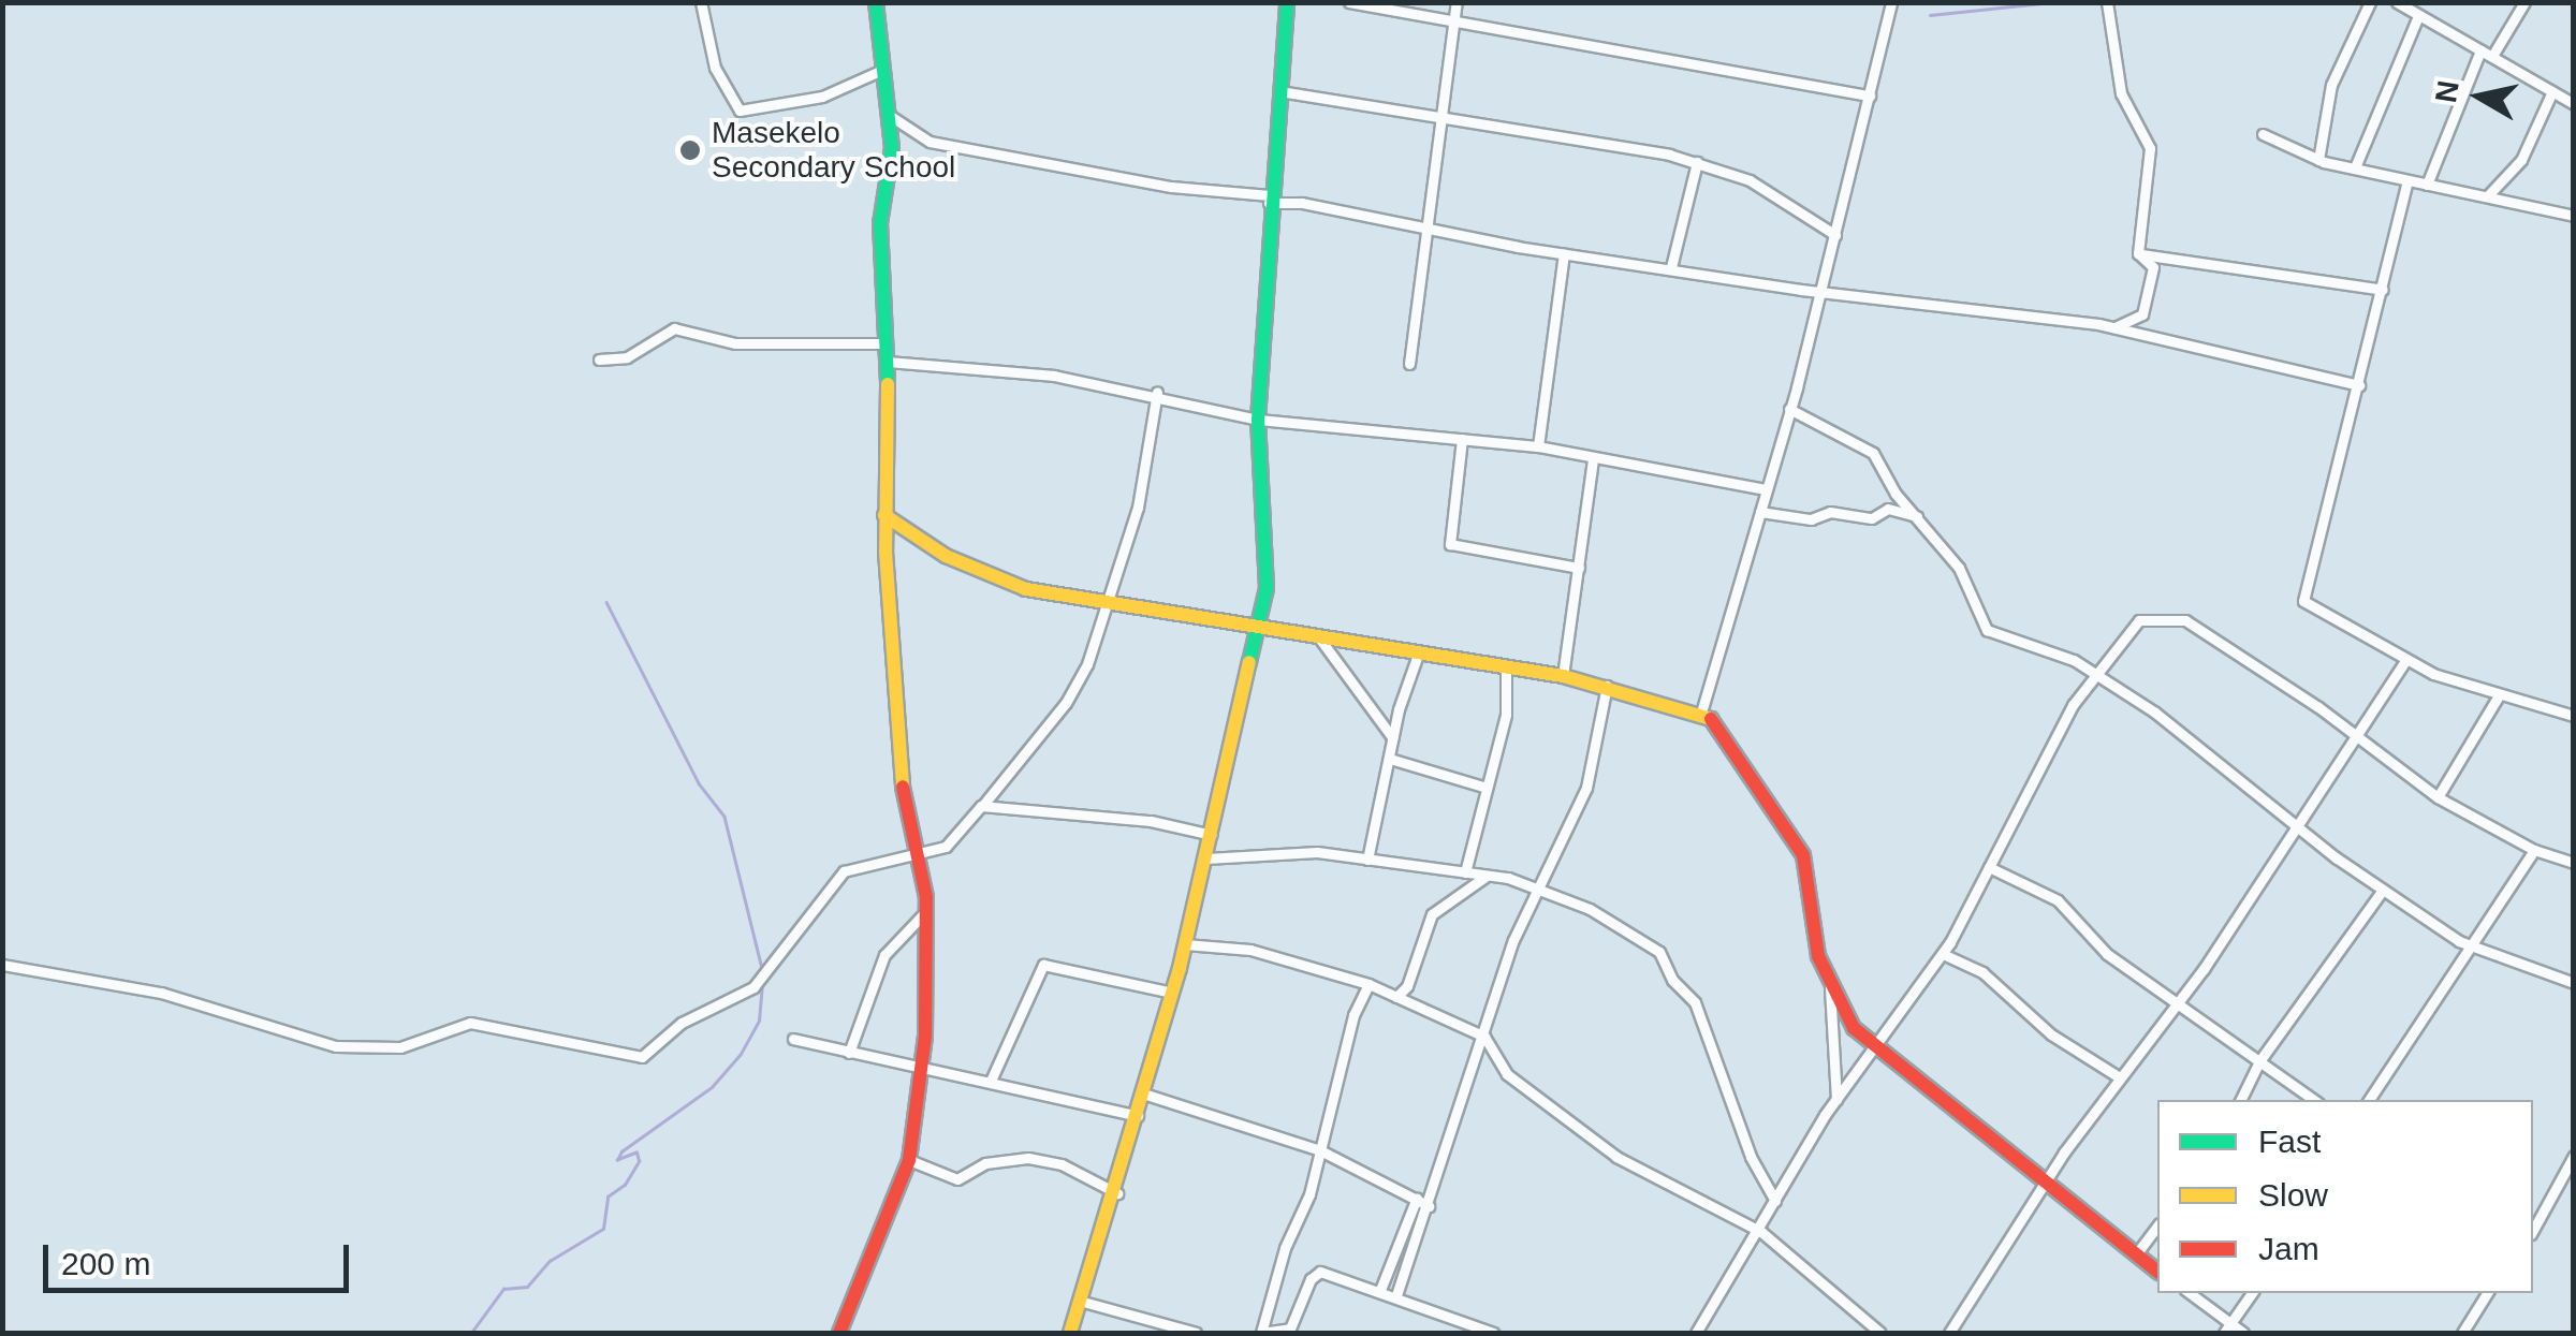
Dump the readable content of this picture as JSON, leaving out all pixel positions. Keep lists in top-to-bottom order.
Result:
{
  "places": ["Masekelo Secondary School"],
  "legend": ["Fast", "Slow", "Jam"],
  "scale_bar": "200 m",
  "north": "left"
}
